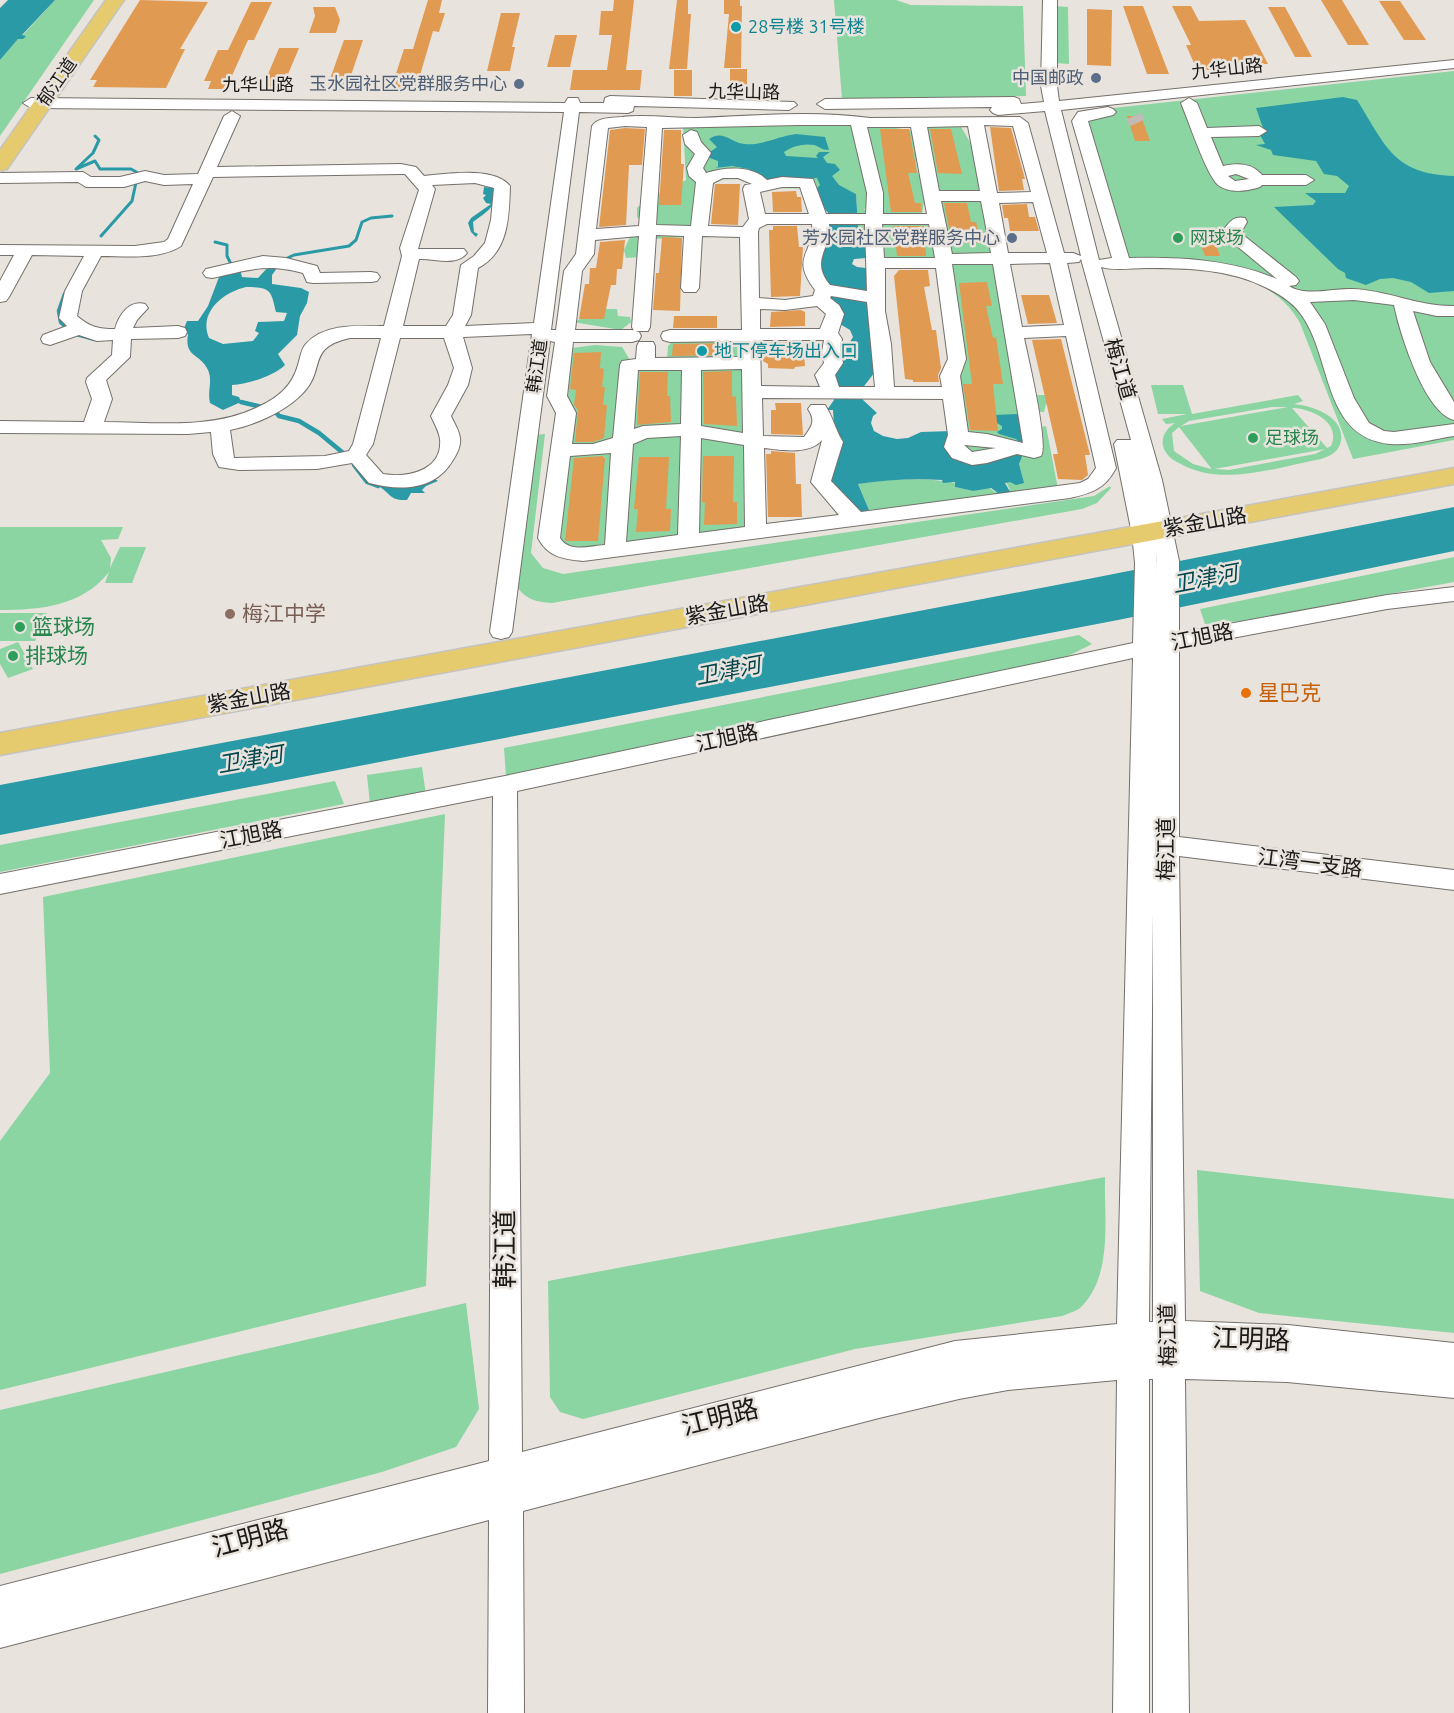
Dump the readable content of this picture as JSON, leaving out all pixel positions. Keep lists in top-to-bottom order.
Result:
{
  "streets": {
    "main road": ["郁江道", "紫金山路"],
    "street": [
      "九华山路",
      "韩江道",
      "梅江道",
      "江旭路",
      "江湾一支路",
      "江明路"
    ]
  },
  "crossings": [
    ["九华山路", "郁江道"],
    ["九华山路", "韩江道"],
    ["九华山路", "梅江道"],
    ["韩江道", "紫金山路"],
    ["韩江道", "江旭路"],
    ["韩江道", "江明路"],
    ["梅江道", "紫金山路"],
    ["梅江道", "江旭路"],
    ["梅江道", "江湾一支路"],
    ["梅江道", "江明路"]
  ],
  "water": ["卫津河"],
  "places": [
    "28号楼 31号楼",
    "中国邮政",
    "玉水园社区党群服务中心",
    "芳水园社区党群服务中心",
    "网球场",
    "地下停车场出入口",
    "足球场",
    "梅江中学",
    "篮球场",
    "排球场",
    "星巴克"
  ]
}
